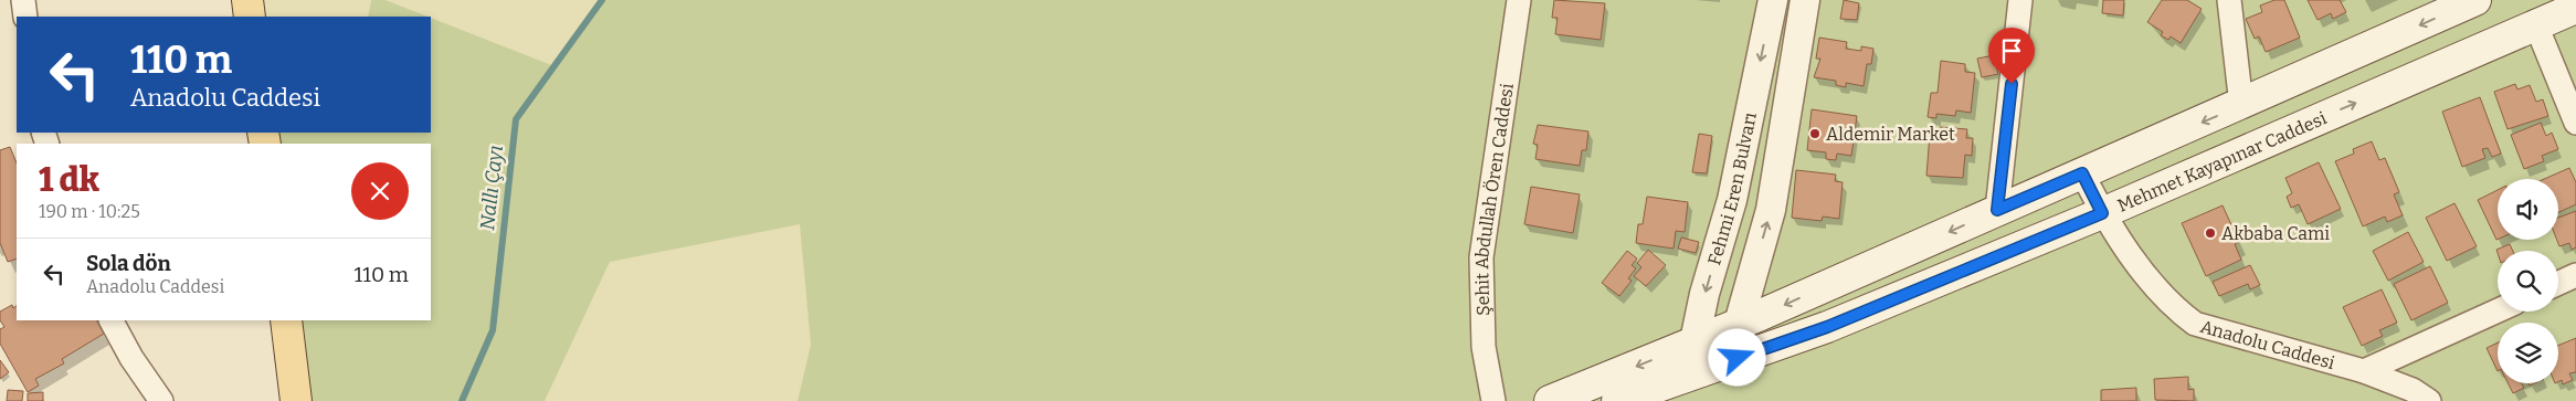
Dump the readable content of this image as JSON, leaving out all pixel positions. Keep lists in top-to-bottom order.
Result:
{
  "streets": {
    "main road": ["Mehmet Kayapınar Caddesi"],
    "street": ["Fehmi Eren Bulvarı", "Şehit Abdullah Ören Caddesi", "Anadolu Caddesi"]
  },
  "crossings": [
    ["Mehmet Kayapınar Caddesi", "Fehmi Eren Bulvarı"],
    ["Mehmet Kayapınar Caddesi", "Anadolu Caddesi"]
  ],
  "water": ["Nallı Çayı"],
  "places": ["Aldemir Market", "Akbaba Cami"],
  "page": {
    "turn": ["110 m", "Anadolu Caddesi"],
    "heading": ["1 dk", "190 m · 10:25"],
    "list": [
      {
        "name": "Sola dön",
        "note": "Anadolu Caddesi",
        "value": "110 m"
      }
    ]
  }
}
